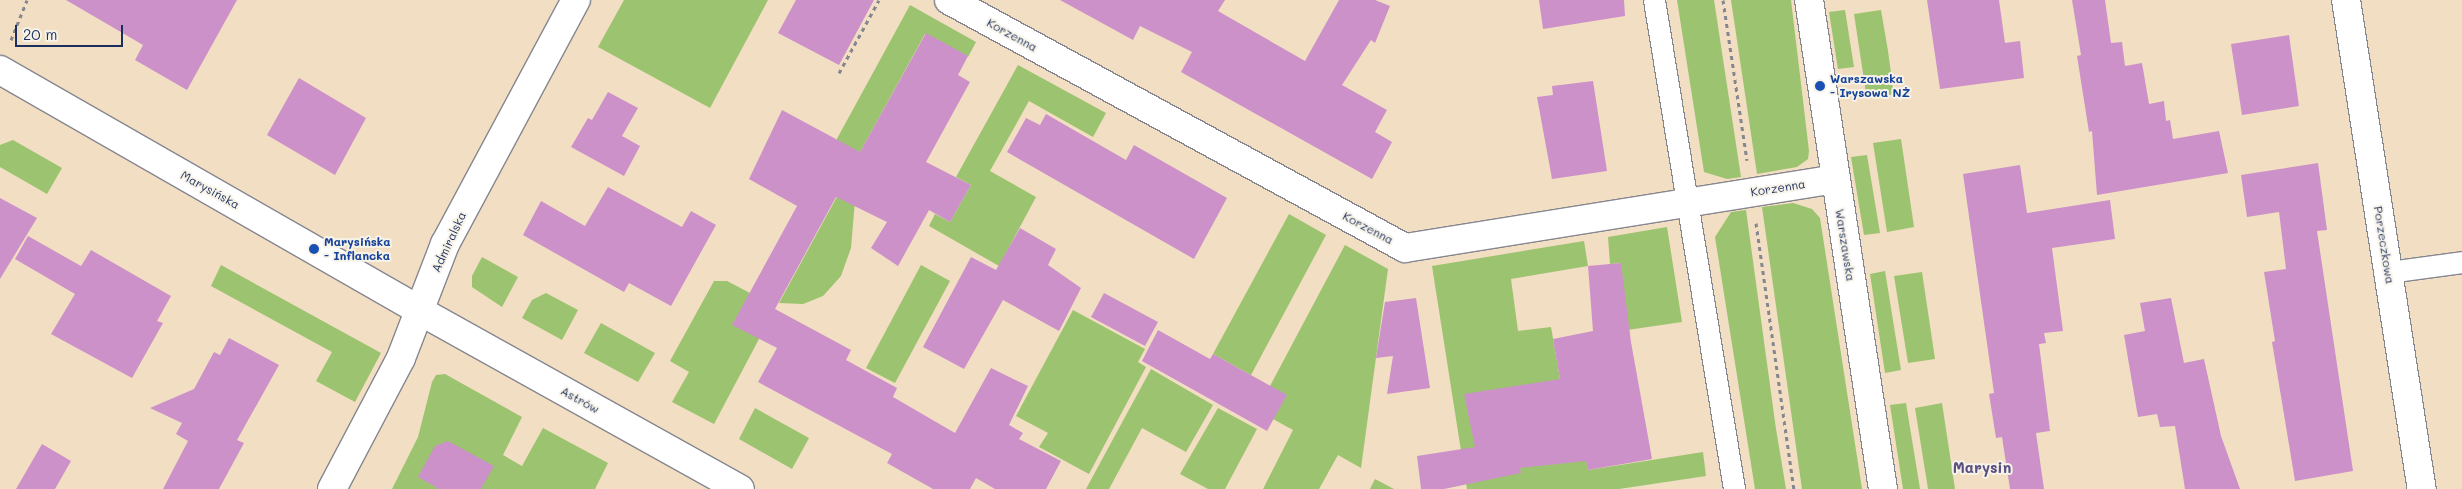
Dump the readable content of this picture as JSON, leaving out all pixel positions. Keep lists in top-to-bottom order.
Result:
{
  "streets": {
    "street": [
      "Korzenna",
      "Marysińska",
      "Admiralska",
      "Warszawska",
      "Porzeczkowa",
      "Astrów"
    ]
  },
  "crossings": [
    ["Korzenna", "Warszawska"],
    ["Marysińska", "Admiralska"],
    ["Marysińska", "Astrów"],
    ["Admiralska", "Astrów"]
  ],
  "districts": ["Marysin"],
  "places": ["Warszawska - Irysowa NŻ", "Marysińska - Inflancka"],
  "scale_bar": "20 m"
}
